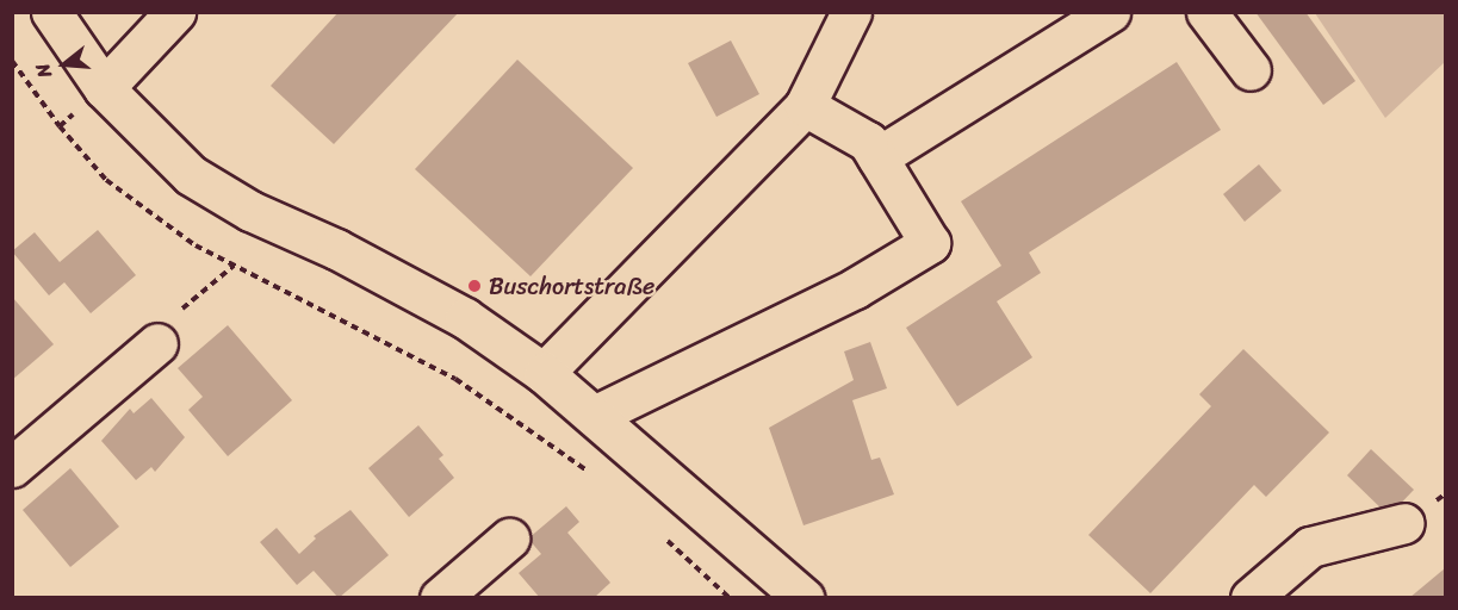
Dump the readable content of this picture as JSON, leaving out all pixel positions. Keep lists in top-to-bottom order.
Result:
{
  "places": ["Buschortstraße"],
  "north": "left"
}
